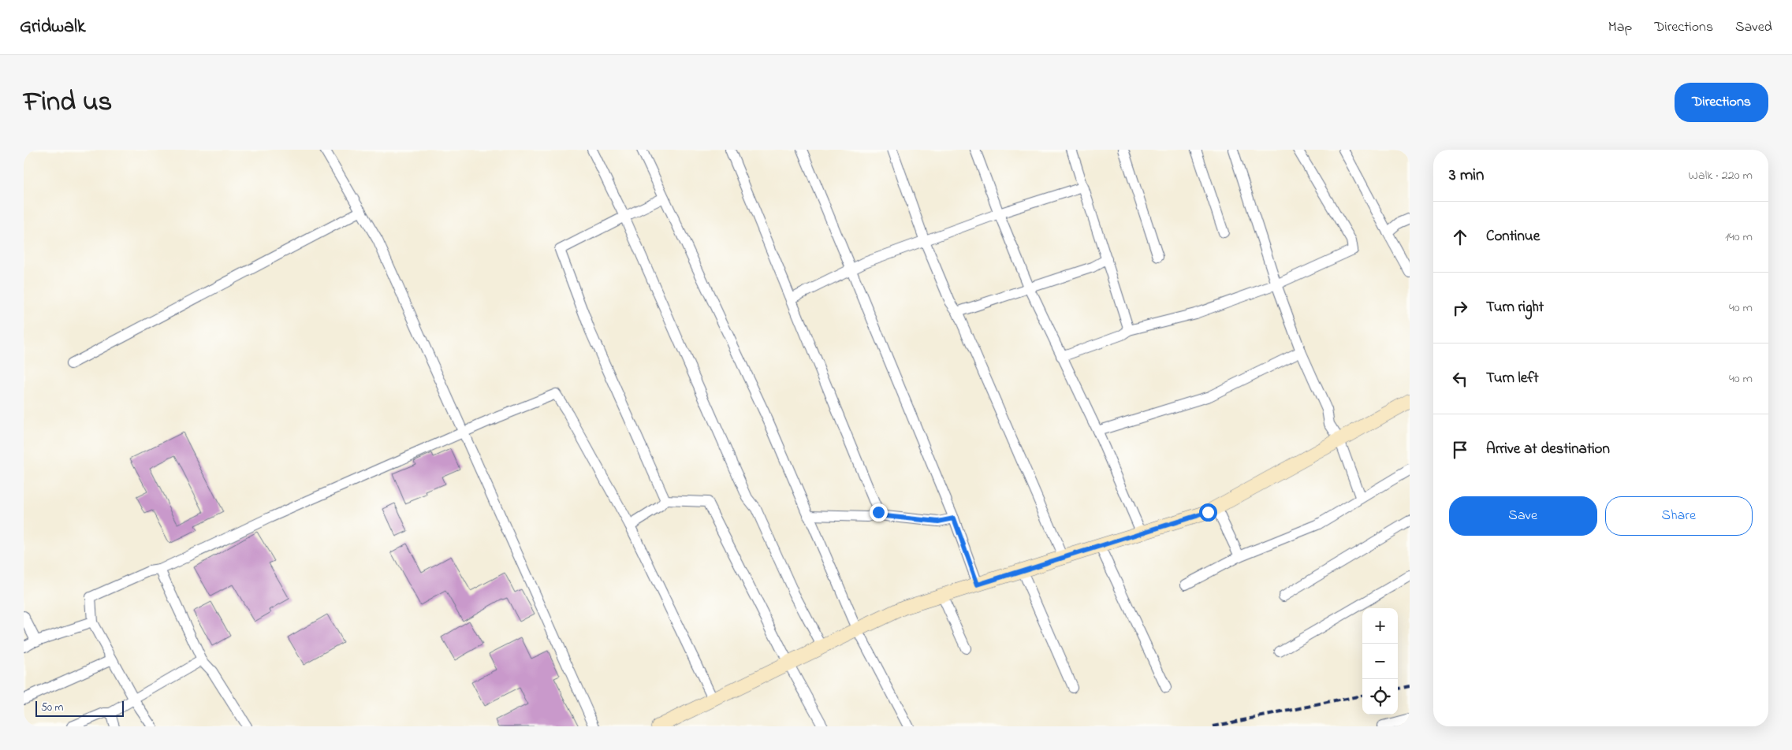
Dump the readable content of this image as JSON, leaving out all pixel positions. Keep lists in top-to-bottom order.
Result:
{
  "scale_bar": "50 m",
  "page": {
    "header": "Gridwalk",
    "nav": ["Map", "Directions", "Saved"],
    "title": "Find us",
    "buttons": [
      "Directions",
      ["Save", "Share"]
    ],
    "heading": ["3 min", "Walk · 220 m"],
    "list": [
      ["Continue", "140 m"],
      ["Turn right", "40 m"],
      ["Turn left", "40 m"],
      "Arrive at destination"
    ],
    "map_buttons": ["+", "−"],
    "scale": "50 m"
  }
}
